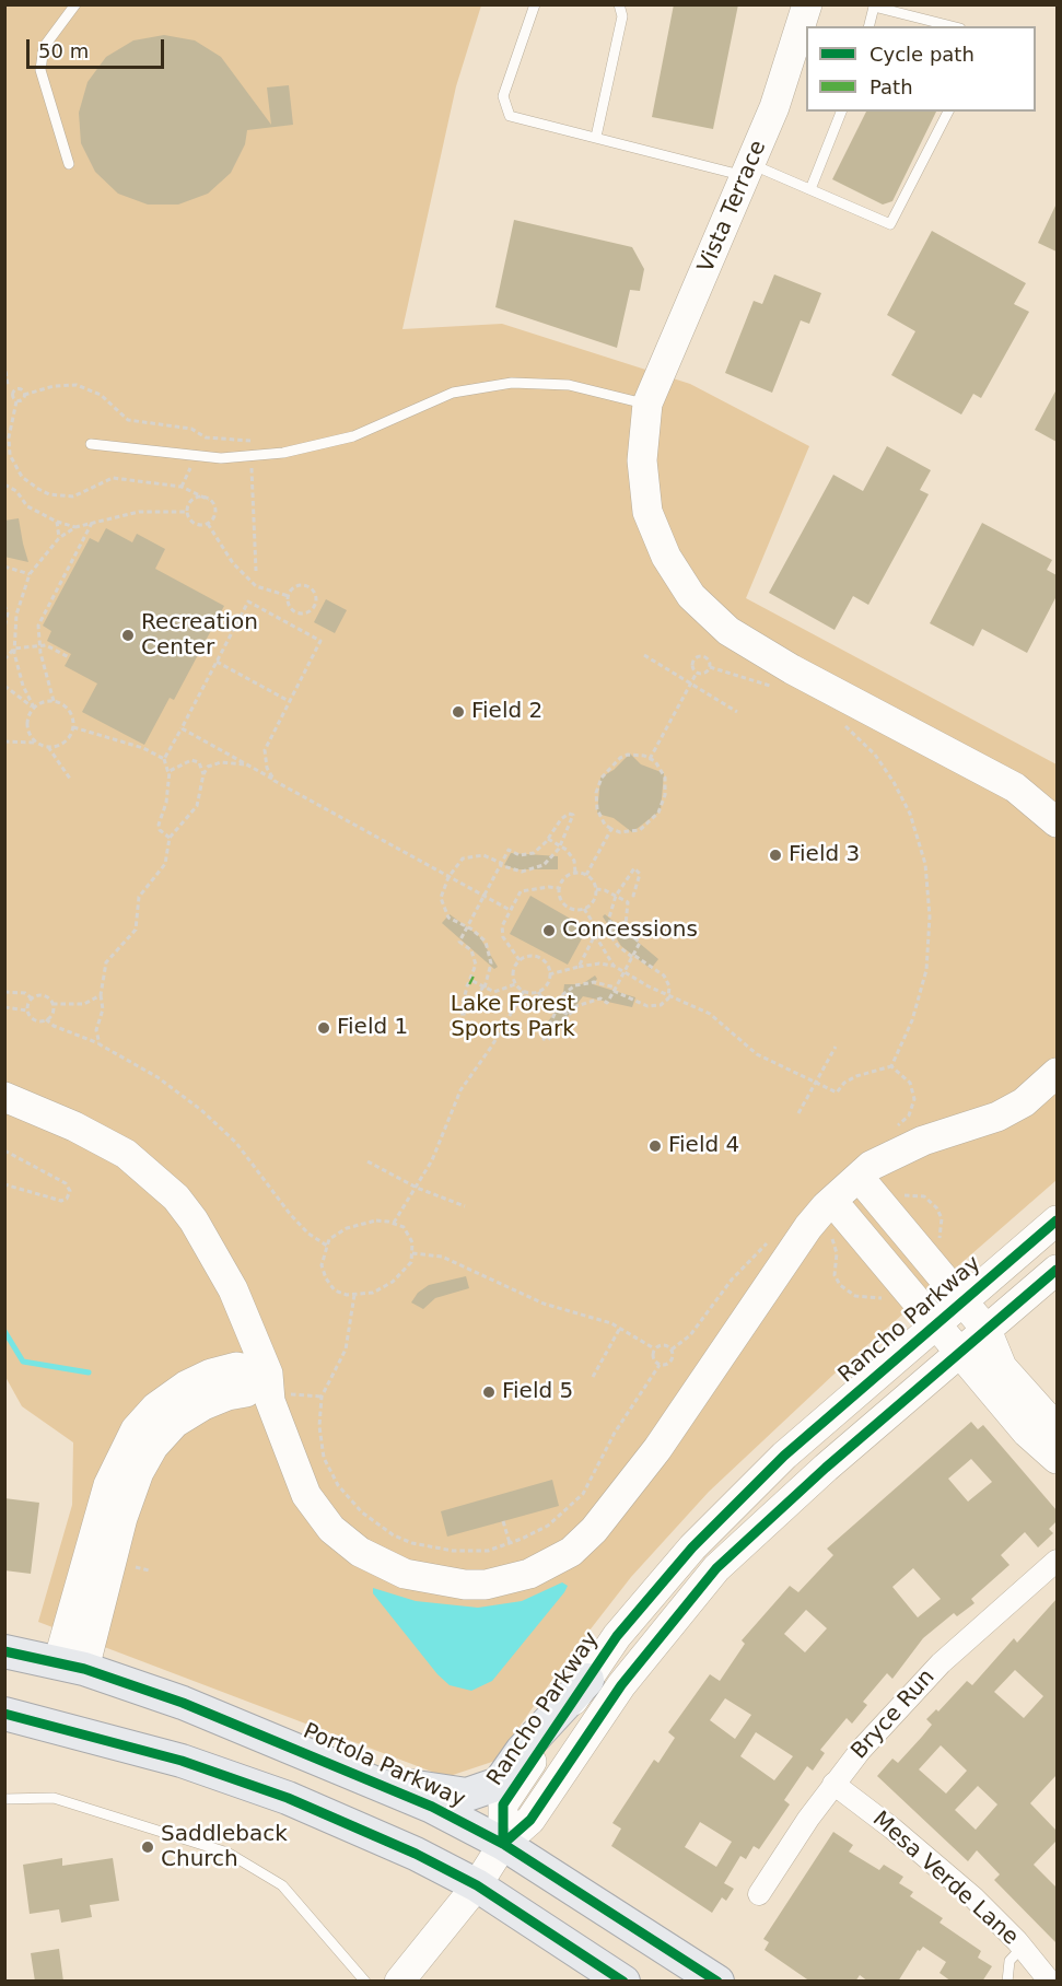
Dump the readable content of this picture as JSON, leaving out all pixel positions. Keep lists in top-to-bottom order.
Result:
{
  "streets": {
    "main road": ["Portola Parkway"],
    "street": [
      "Vista Terrace",
      "Rancho Parkway",
      "Bryce Run",
      "Mesa Verde Lane"
    ]
  },
  "crossings": [
    ["Rancho Parkway", "Portola Parkway"],
    ["Bryce Run", "Mesa Verde Lane"]
  ],
  "parks": ["Lake Forest Sports Park"],
  "places": [
    "Recreation Center",
    "Field 2",
    "Field 3",
    "Concessions",
    "Field 1",
    "Field 4",
    "Field 5",
    "Saddleback Church"
  ],
  "legend": ["Cycle path", "Path"],
  "scale_bar": "50 m"
}
